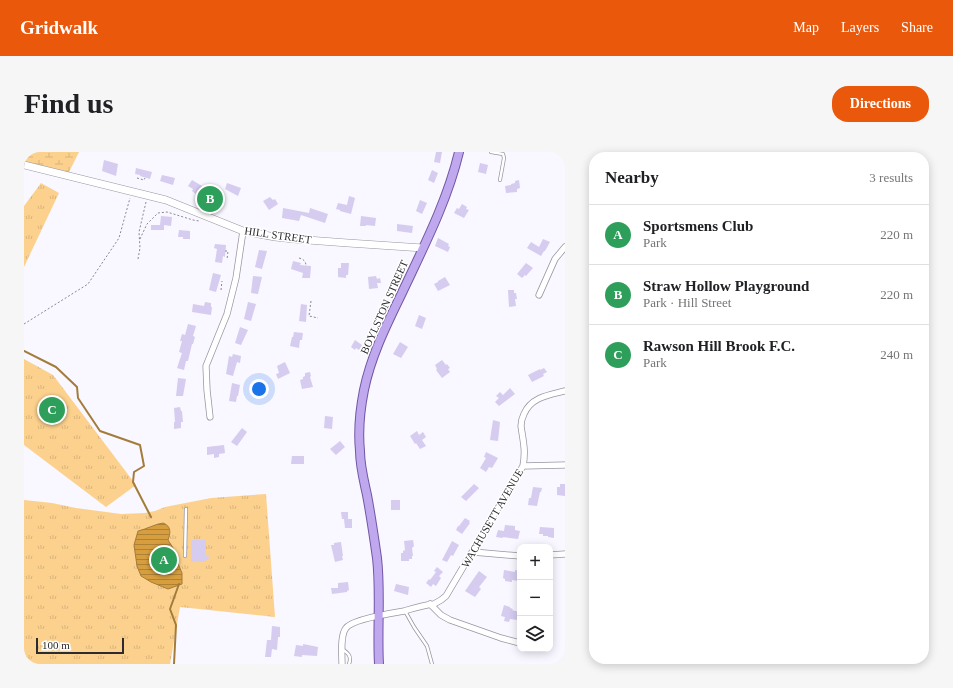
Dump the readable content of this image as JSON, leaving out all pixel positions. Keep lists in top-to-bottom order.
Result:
{
  "streets": {
    "main road": ["BOYLSTON STREET"],
    "street": ["HILL STREET", "WACHUSETT AVENUE"]
  },
  "crossings": [
    ["HILL STREET", "BOYLSTON STREET"],
    ["BOYLSTON STREET", "WACHUSETT AVENUE"]
  ],
  "scale_bar": "100 m",
  "page": {
    "header": "Gridwalk",
    "nav": ["Map", "Layers", "Share"],
    "buttons": "Directions",
    "title": "Find us",
    "heading": ["Nearby", "3 results"],
    "pins": ["B", "C", "A"],
    "list": [
      {
        "mark": "A",
        "name": "Sportsmens Club",
        "note": "Park",
        "value": "220 m"
      },
      {
        "mark": "B",
        "name": "Straw Hollow Playground",
        "note": "Park · Hill Street",
        "value": "220 m"
      },
      {
        "mark": "C",
        "name": "Rawson Hill Brook F.C.",
        "note": "Park",
        "value": "240 m"
      }
    ],
    "map_buttons": ["+", "−"],
    "scale": "100 m"
  }
}
